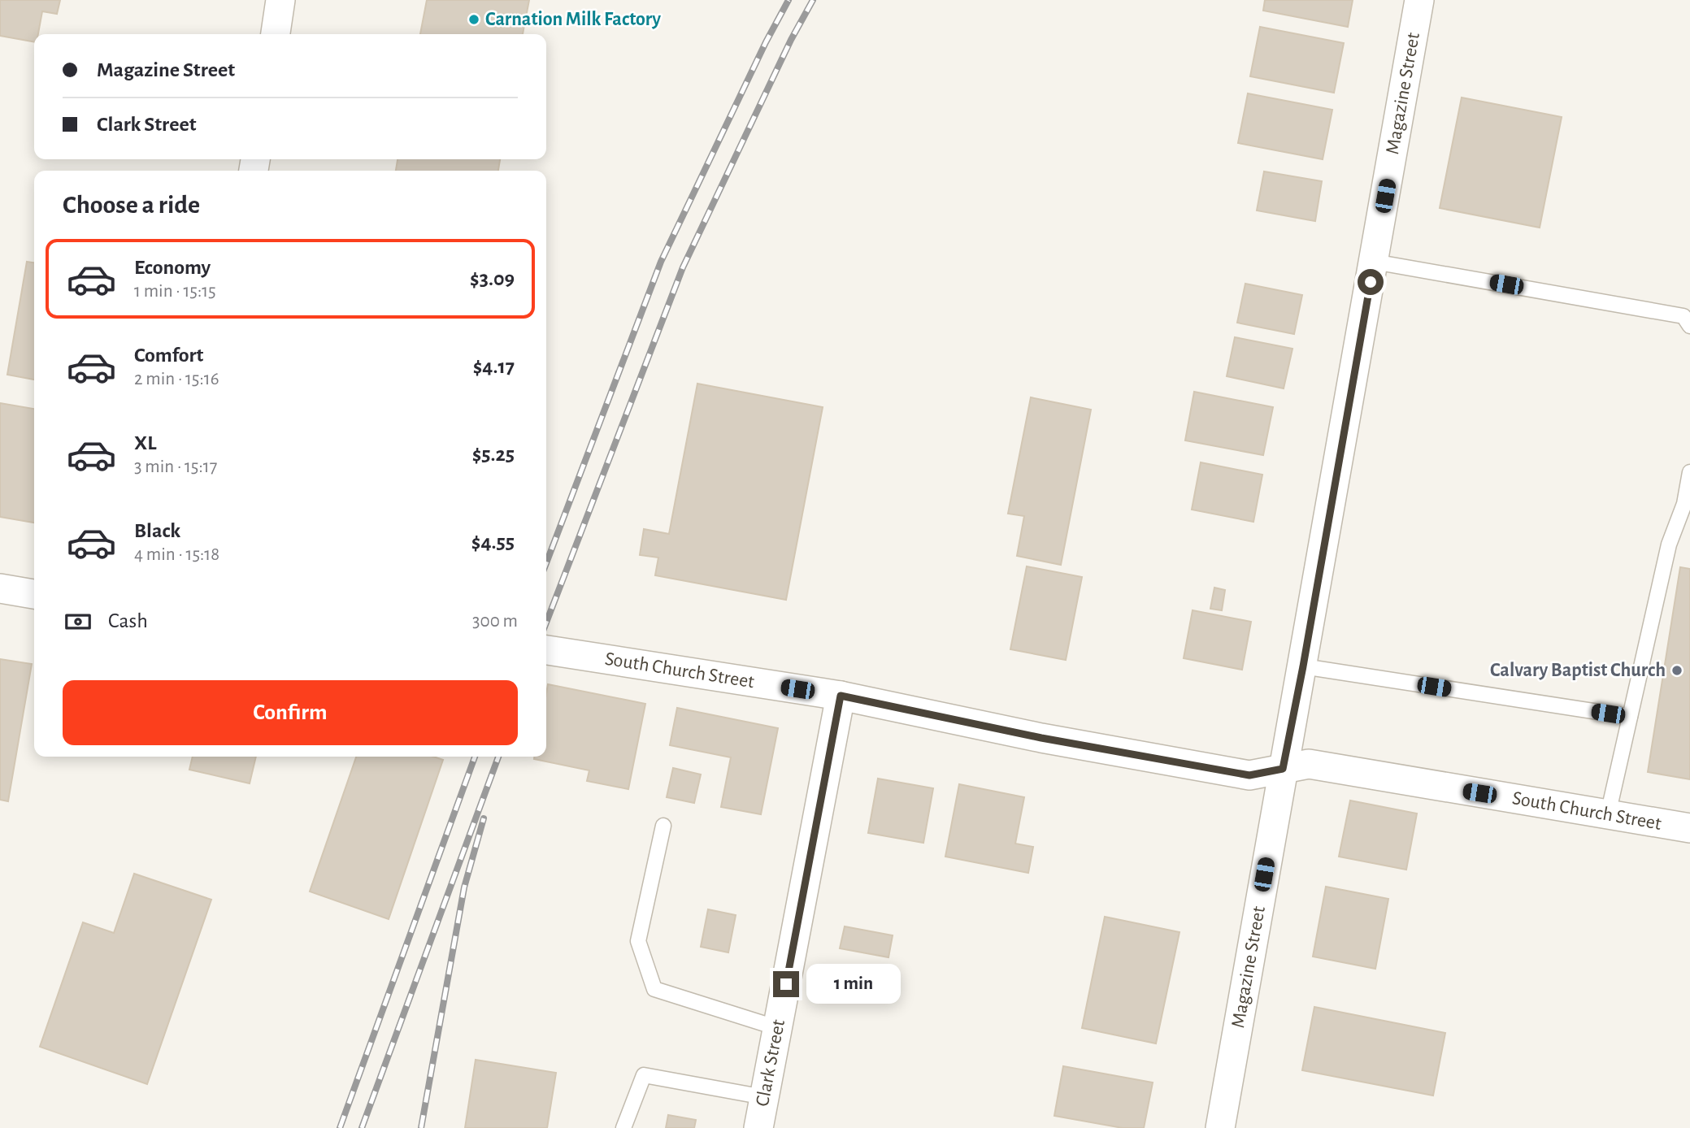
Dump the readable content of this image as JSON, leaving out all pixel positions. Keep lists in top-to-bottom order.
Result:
{
  "streets": {
    "street": ["Magazine Street", "South Church Street", "Clark Street"]
  },
  "crossings": [
    ["Magazine Street", "South Church Street"],
    ["South Church Street", "Clark Street"]
  ],
  "places": ["Carnation Milk Factory", "Calvary Baptist Church"],
  "page": {
    "banner": ["Magazine Street", "Clark Street"],
    "heading": "Choose a ride",
    "list": [
      {
        "name": "Economy",
        "note": "1 min · 15:15",
        "value": "$3.09"
      },
      {
        "name": "Comfort",
        "note": "2 min · 15:16",
        "value": "$4.17"
      },
      {
        "name": "XL",
        "note": "3 min · 15:17",
        "value": "$5.25"
      },
      {
        "name": "Black",
        "note": "4 min · 15:18",
        "value": "$4.55"
      }
    ],
    "pay": ["Cash", "300 m"],
    "buttons": "Confirm",
    "bubble": "1 min"
  }
}
